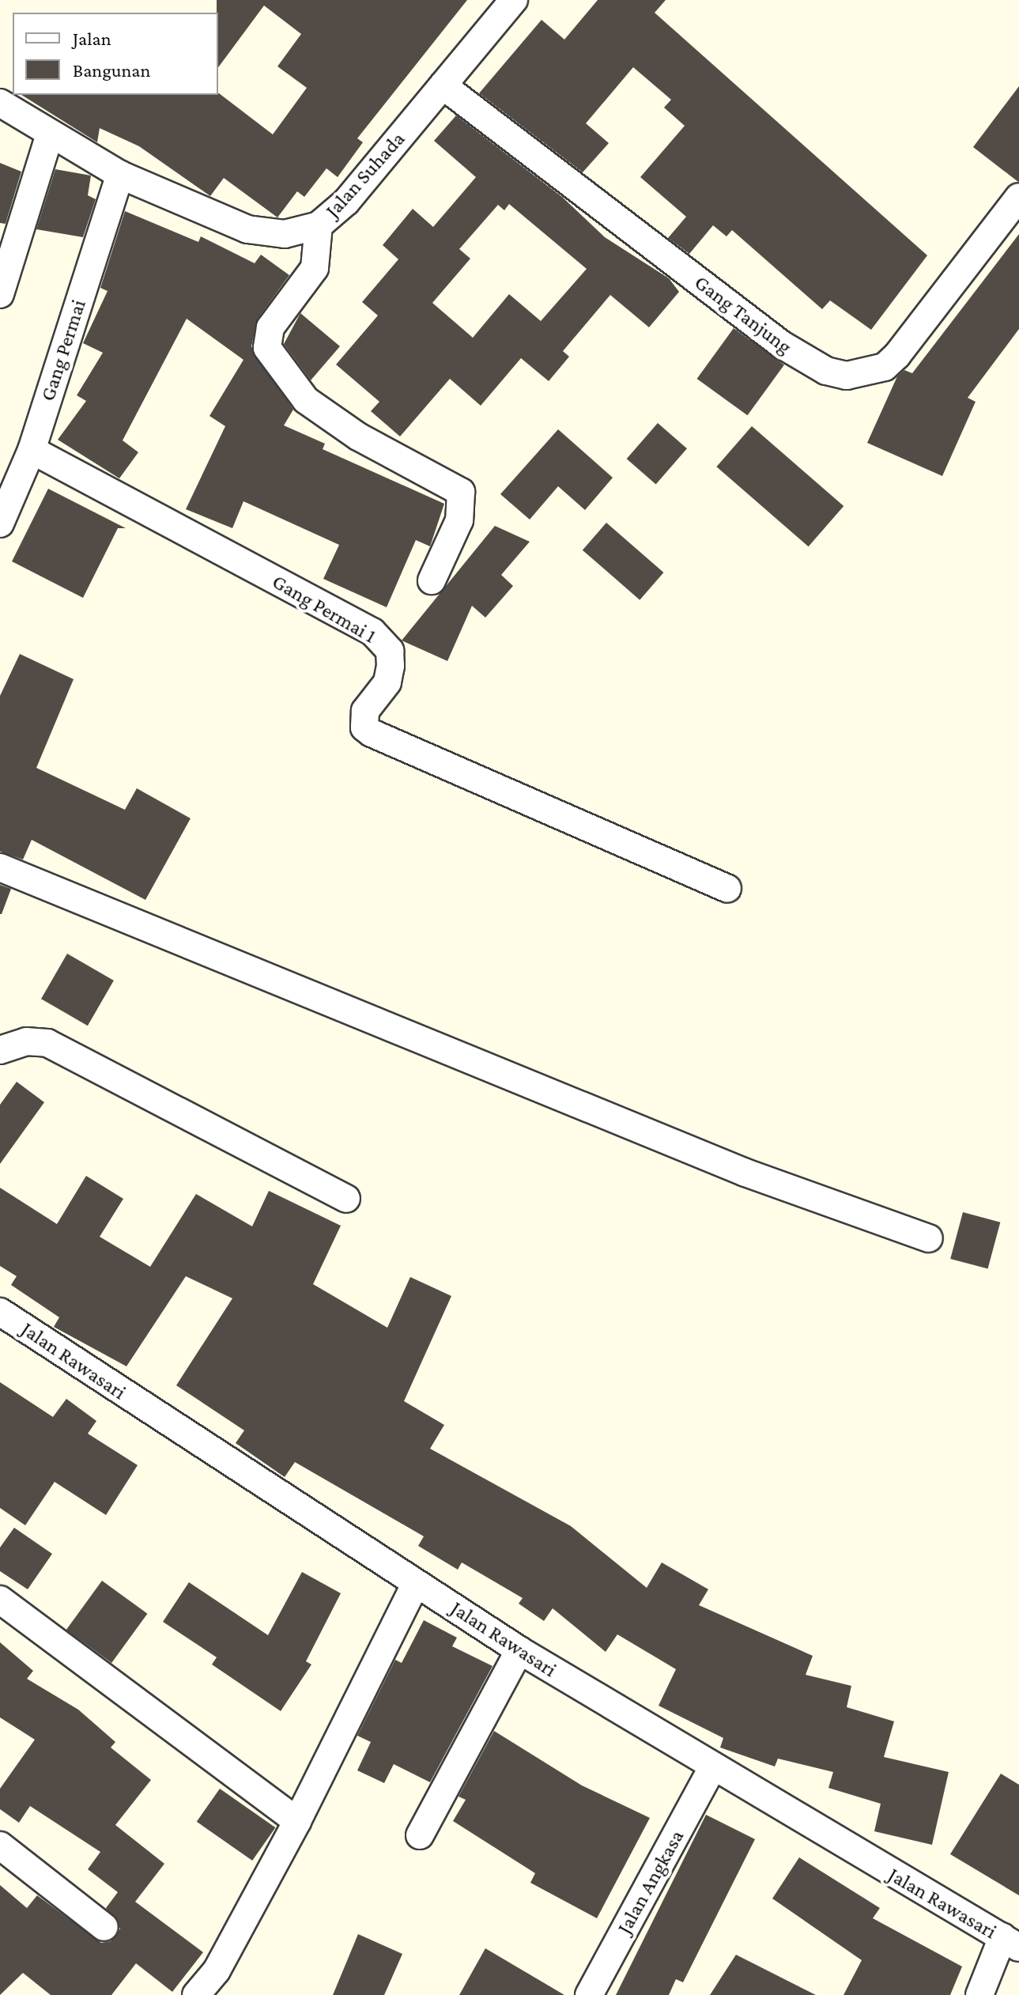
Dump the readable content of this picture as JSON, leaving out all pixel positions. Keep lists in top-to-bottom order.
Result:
{
  "streets": {
    "street": [
      "Jalan Suhada",
      "Gang Tanjung",
      "Gang Permai",
      "Gang Permai 1",
      "Jalan Rawasari",
      "Jalan Angkasa"
    ]
  },
  "crossings": [
    ["Jalan Suhada", "Gang Tanjung"],
    ["Jalan Suhada", "Gang Permai"],
    ["Gang Permai", "Gang Permai 1"],
    ["Jalan Rawasari", "Jalan Angkasa"]
  ],
  "legend": ["Jalan", "Bangunan"]
}
